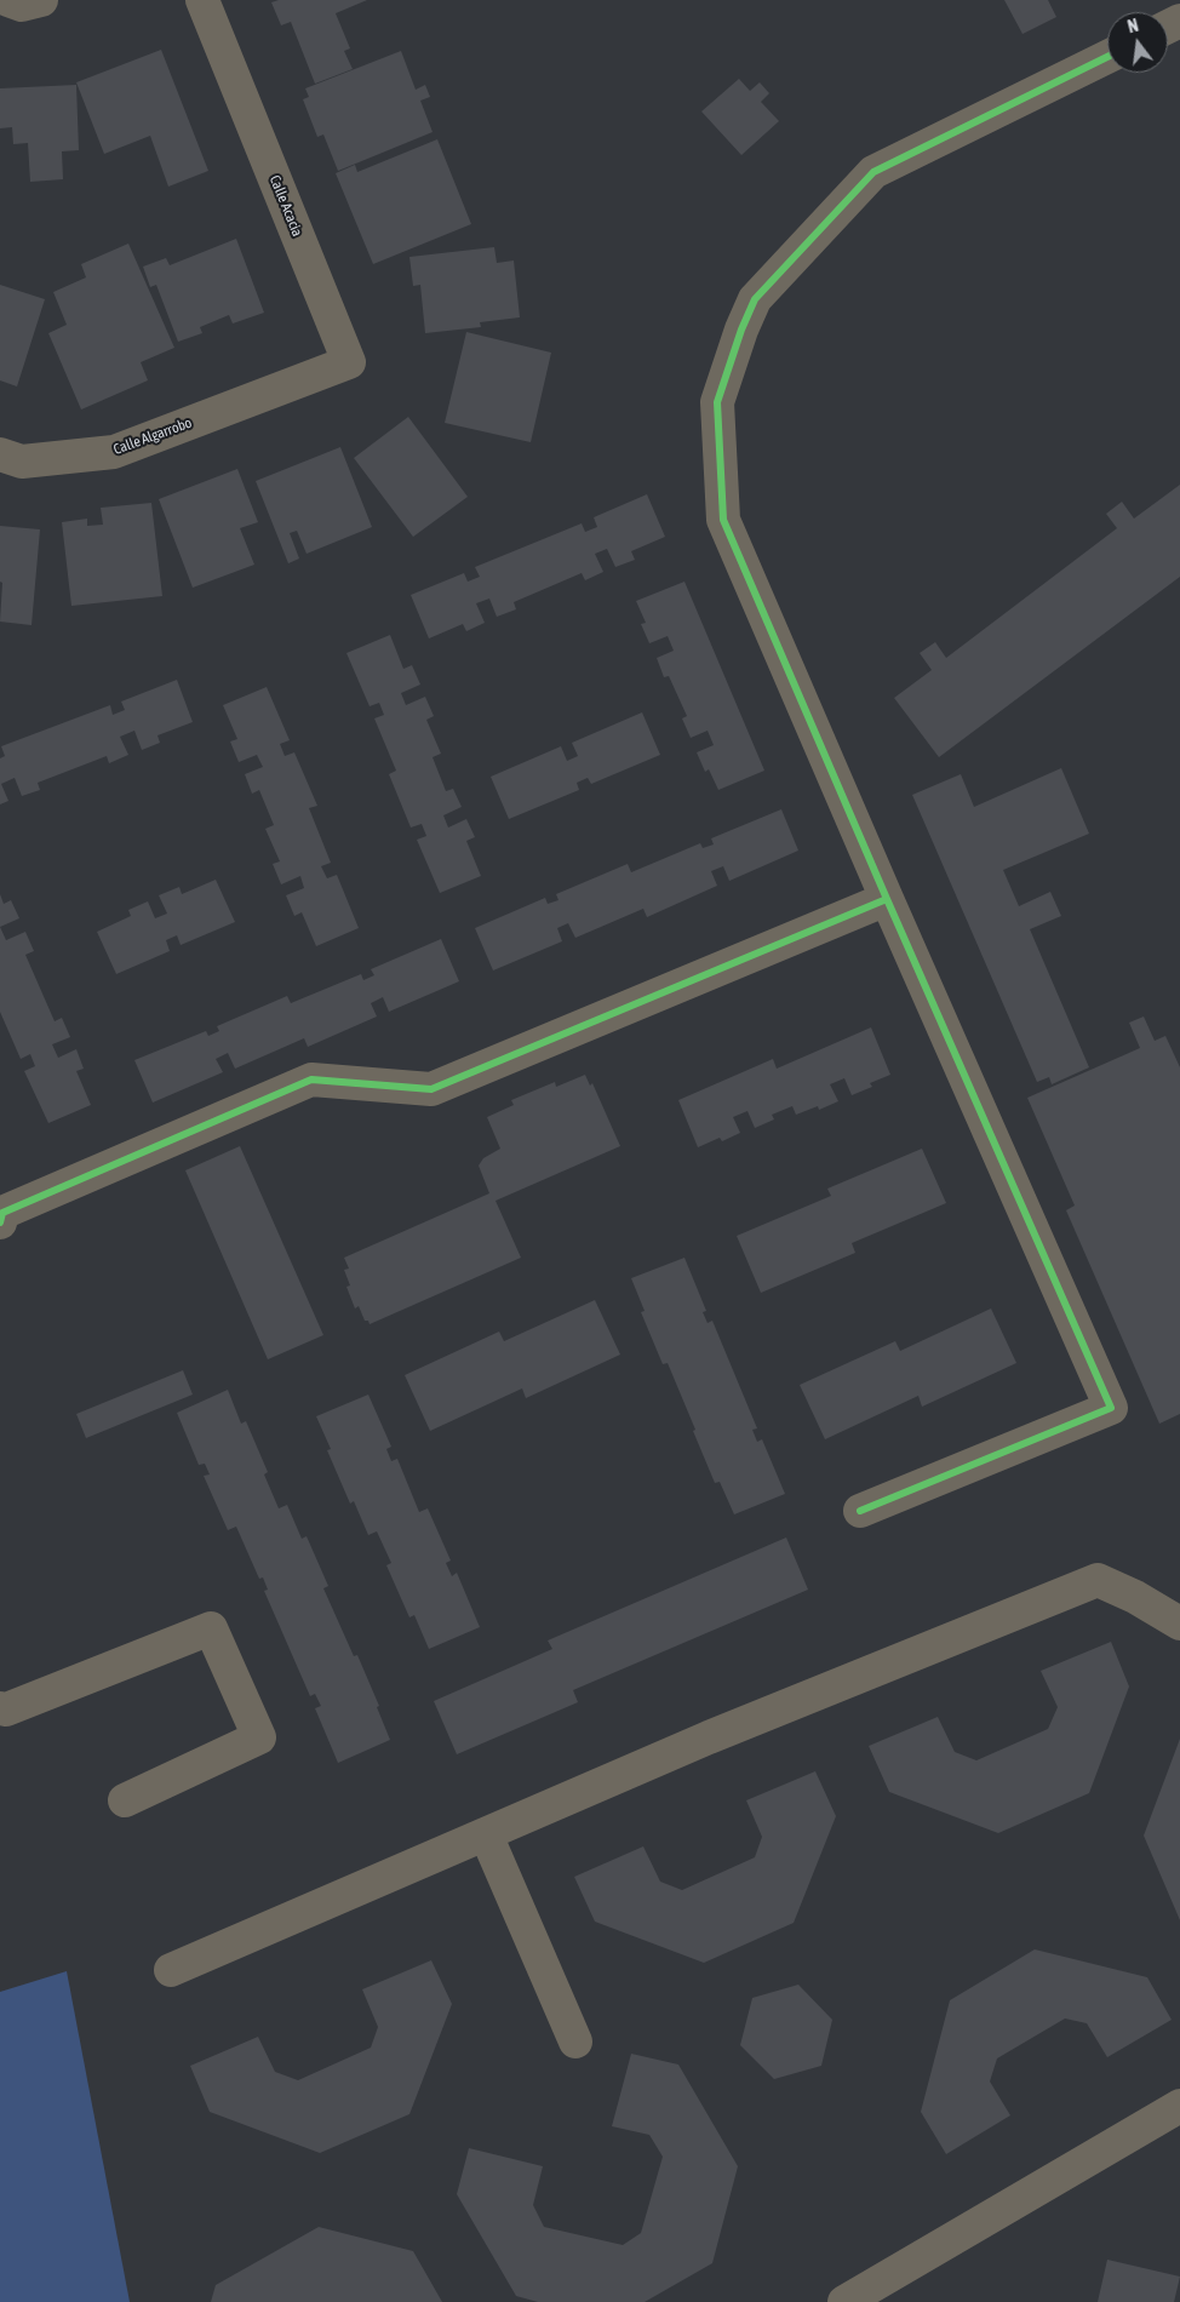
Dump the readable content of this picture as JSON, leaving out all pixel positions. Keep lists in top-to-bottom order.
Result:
{
  "streets": {
    "street": ["Calle Acacia", "Calle Algarrobo"]
  },
  "crossings": [
    ["Calle Acacia", "Calle Algarrobo"]
  ],
  "north": "top"
}
